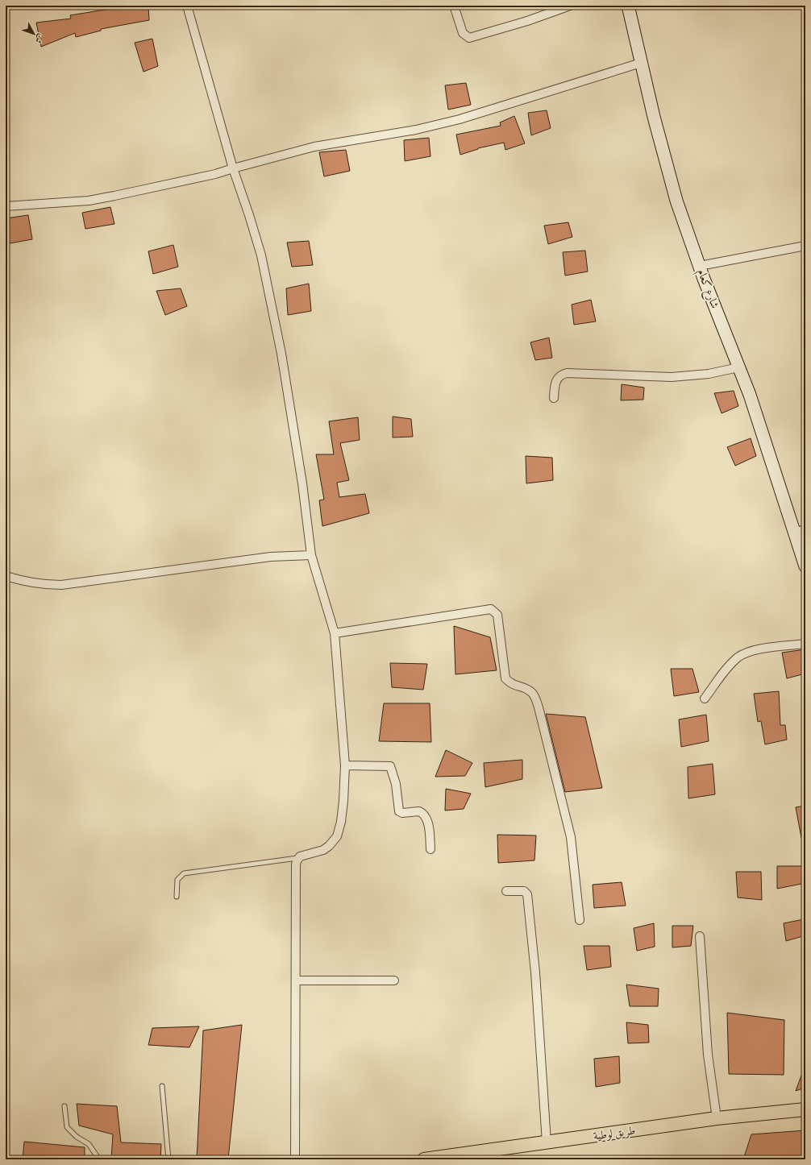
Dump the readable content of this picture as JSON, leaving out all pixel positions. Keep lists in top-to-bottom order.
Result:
{
  "streets": {
    "main road": ["طريق لوطية"],
    "street": ["شارع كعام"]
  },
  "north": "bottom right"
}
